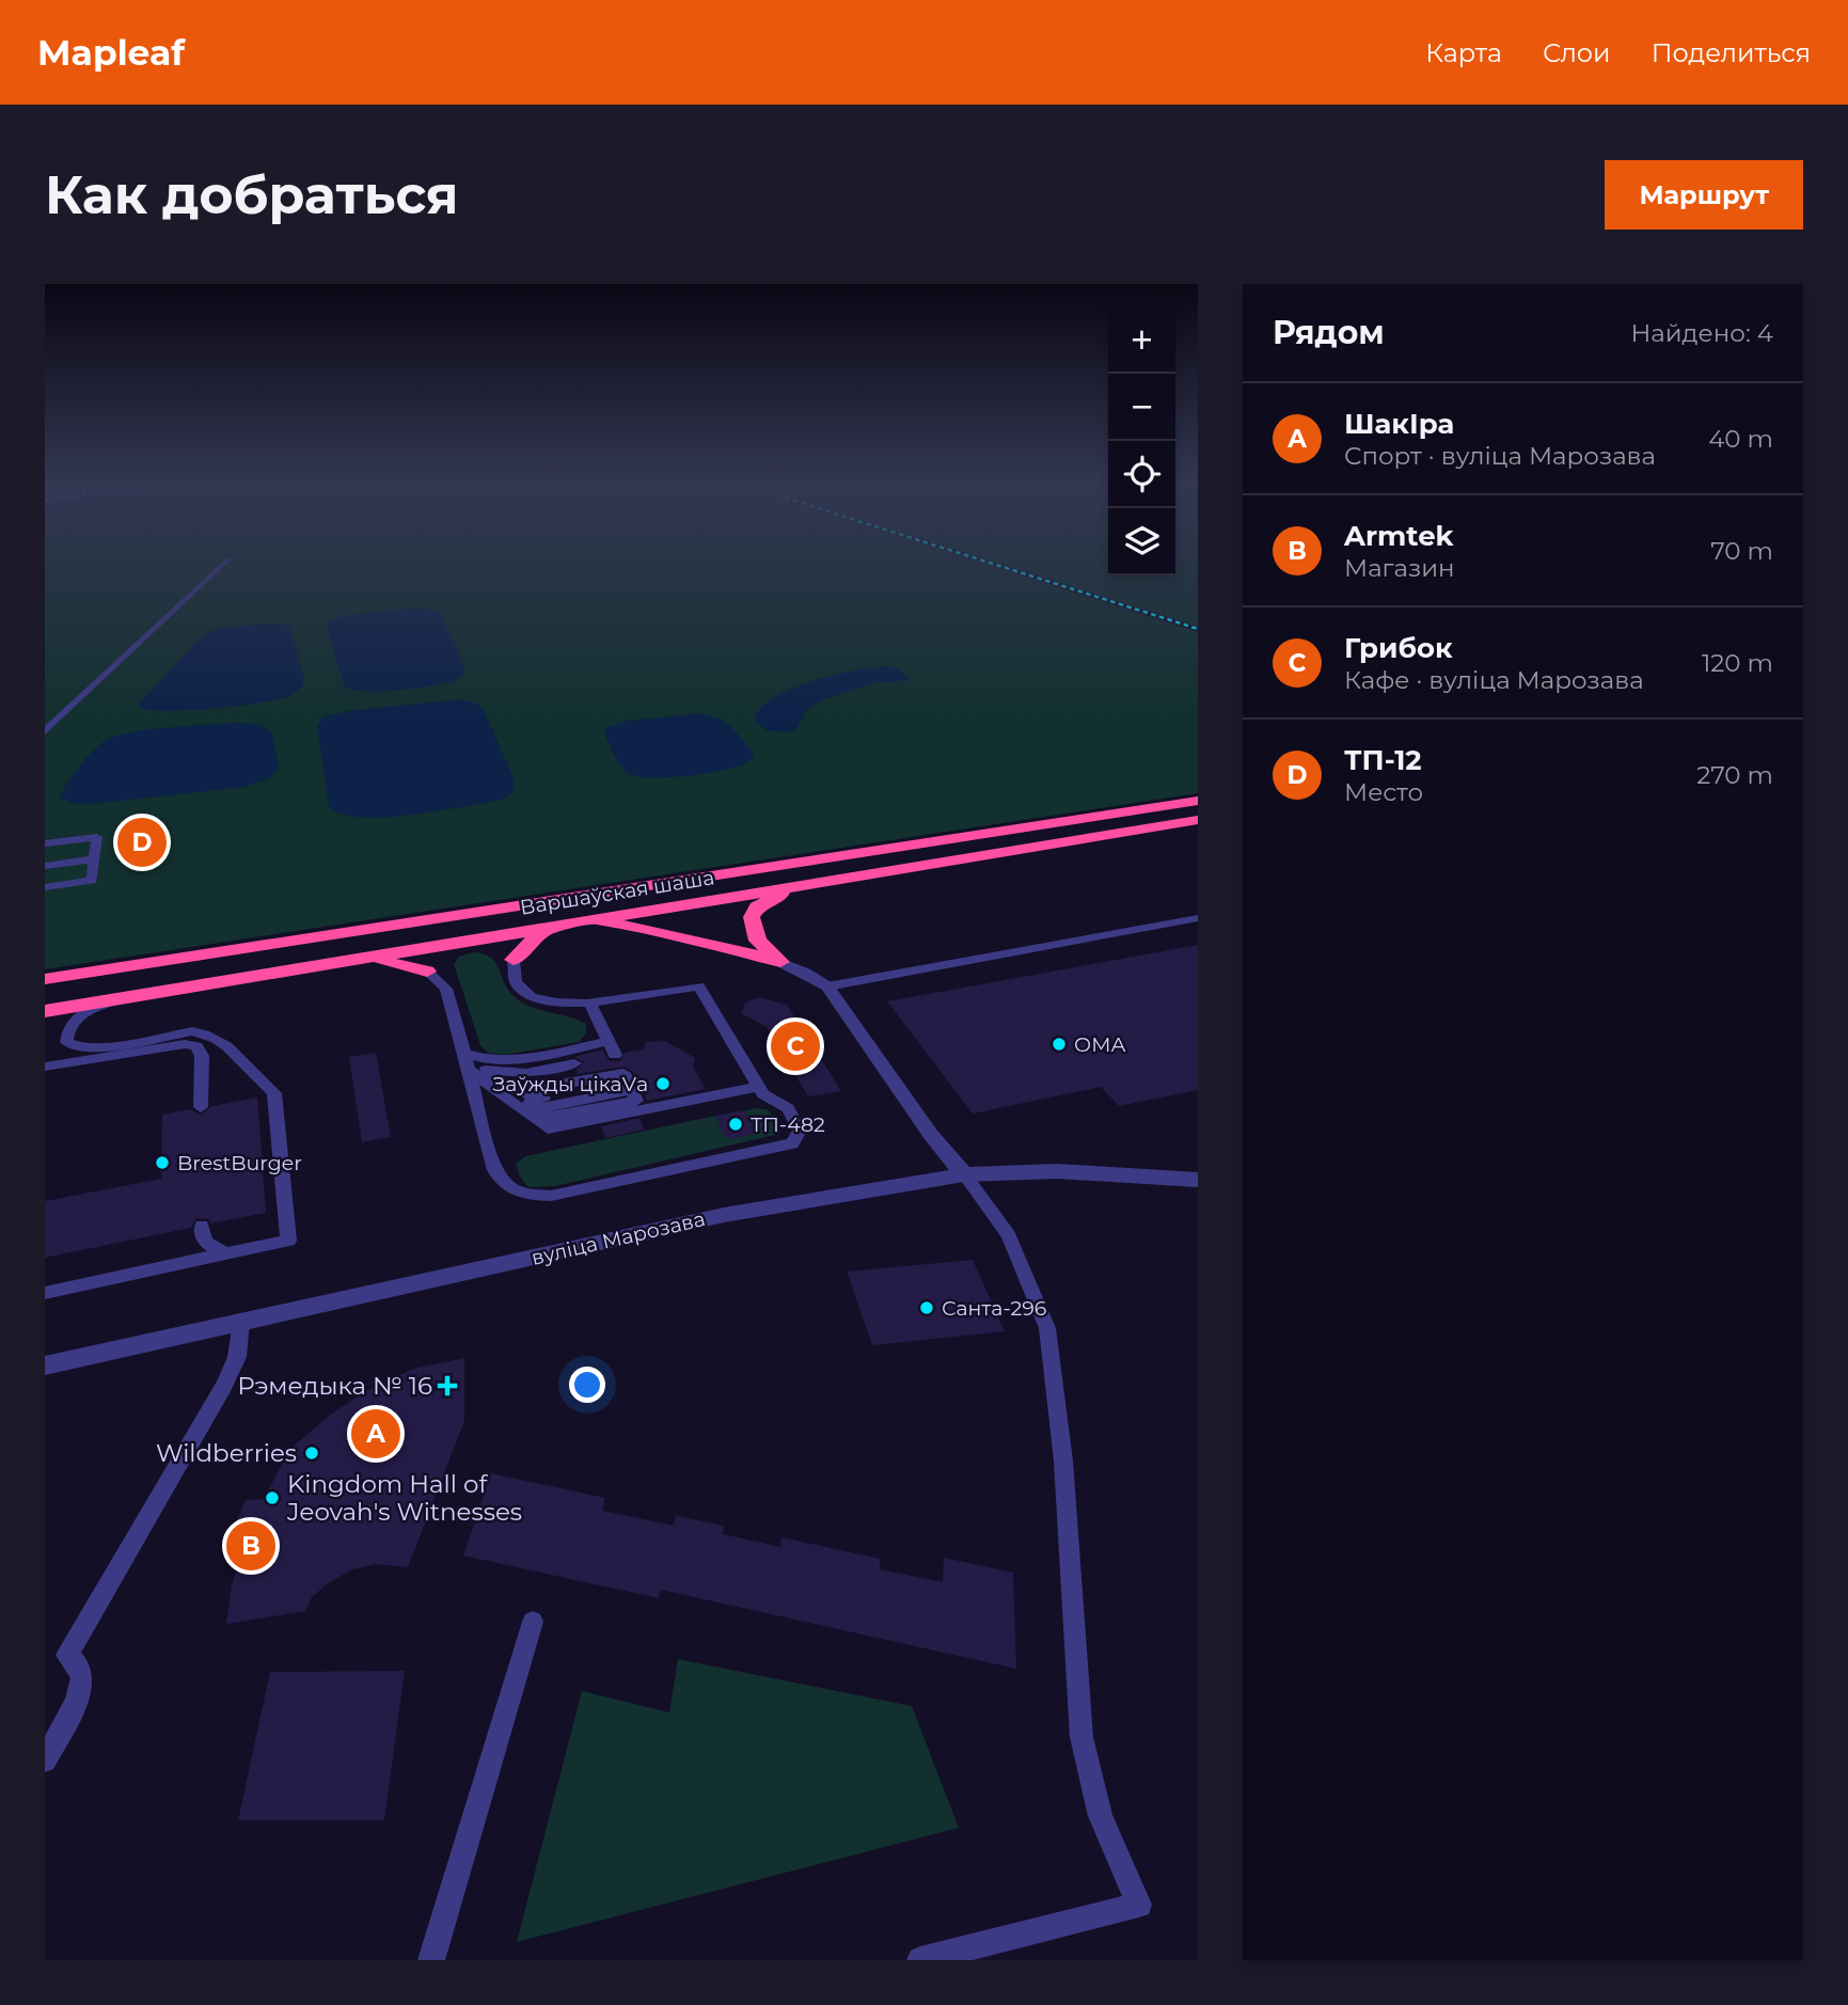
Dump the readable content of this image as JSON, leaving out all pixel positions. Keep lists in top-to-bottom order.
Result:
{
  "streets": {
    "highway": ["Варшаўская шаша"],
    "street": ["вуліца Марозава"]
  },
  "places": {
    "other": [
      "ОМА",
      "Заўжды цікаVа",
      "ТП-482",
      "BrestBurger",
      "Санта-296",
      "Wildberries",
      "Kingdom Hall of Jeovah's Witnesses"
    ],
    "health": ["Рэмедыка № 16"]
  },
  "page": {
    "header": "Mapleaf",
    "nav": ["Карта", "Слои", "Поделиться"],
    "buttons": "Маршрут",
    "title": "Как добраться",
    "heading": ["Рядом", "Найдено: 4"],
    "map_buttons": ["+", "−"],
    "list": [
      {
        "mark": "A",
        "name": "ШакІра",
        "note": "Спорт · вуліца Марозава",
        "value": "40 m"
      },
      {
        "mark": "B",
        "name": "Armtek",
        "note": "Магазин",
        "value": "70 m"
      },
      {
        "mark": "C",
        "name": "Грибок",
        "note": "Кафе · вуліца Марозава",
        "value": "120 m"
      },
      {
        "mark": "D",
        "name": "ТП-12",
        "note": "Место",
        "value": "270 m"
      }
    ],
    "pins": [
      "D",
      "C",
      "A",
      "B"
    ]
  }
}
